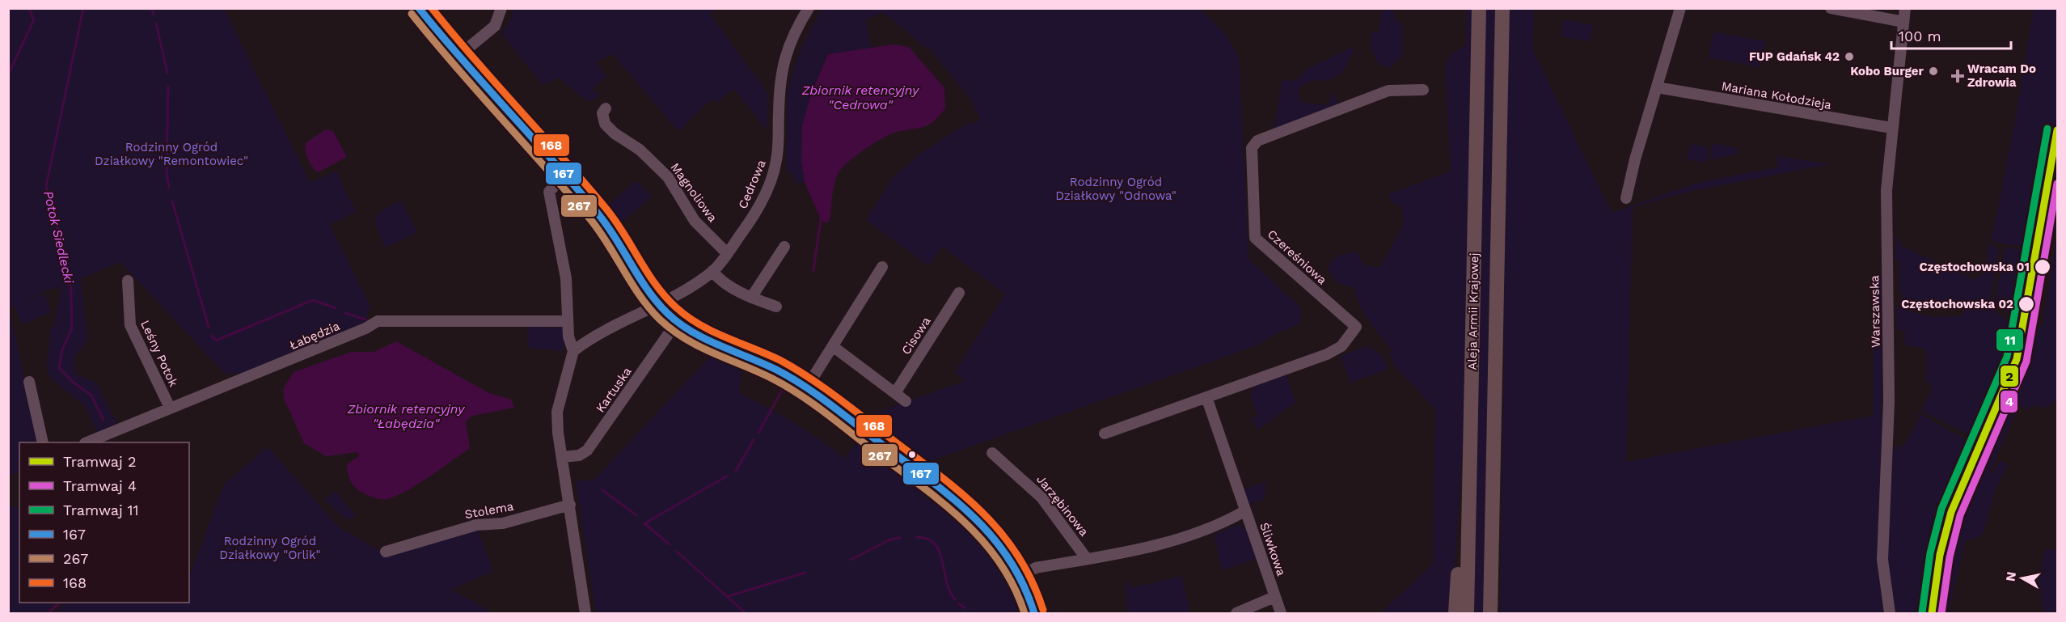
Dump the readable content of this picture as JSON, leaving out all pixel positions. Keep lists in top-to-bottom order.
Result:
{
  "streets": {
    "main road": ["Aleja Armii Krajowej"],
    "street": [
      "Mariana Kołodzieja",
      "Cedrowa",
      "Magnoliowa",
      "Czereśniowa",
      "Warszawska",
      "Łabędzia",
      "Cisowa",
      "Leśny Potok",
      "Kartuska",
      "Jarzębinowa",
      "Stolema",
      "Śliwkowa"
    ]
  },
  "crossings": [
    ["Mariana Kołodzieja", "Warszawska"],
    ["Cedrowa", "Magnoliowa"],
    ["Łabędzia", "Leśny Potok"]
  ],
  "water": ["Zbiornik retencyjny \"Cedrowa\"", "Potok Siedlecki", "Zbiornik retencyjny \"Łabędzia\""],
  "parks": ["Rodzinny Ogród Działkowy \"Remontowiec\"", "Rodzinny Ogród Działkowy \"Odnowa\"", "Rodzinny Ogród Działkowy \"Orlik\""],
  "places": {
    "other": [
      "FUP Gdańsk 42",
      "Kobo Burger",
      "Częstochowska 01",
      "Częstochowska 02"
    ],
    "health": ["Wracam Do Zdrowia"]
  },
  "lines": [
    "transit line 167",
    "transit line 168",
    "transit line 267",
    "tram line 11",
    "tram line 2",
    "tram line 4"
  ],
  "legend": [
    "Tramwaj 2",
    "Tramwaj 4",
    "Tramwaj 11",
    "167",
    "267",
    "168"
  ],
  "scale_bar": "100 m",
  "north": "left"
}
